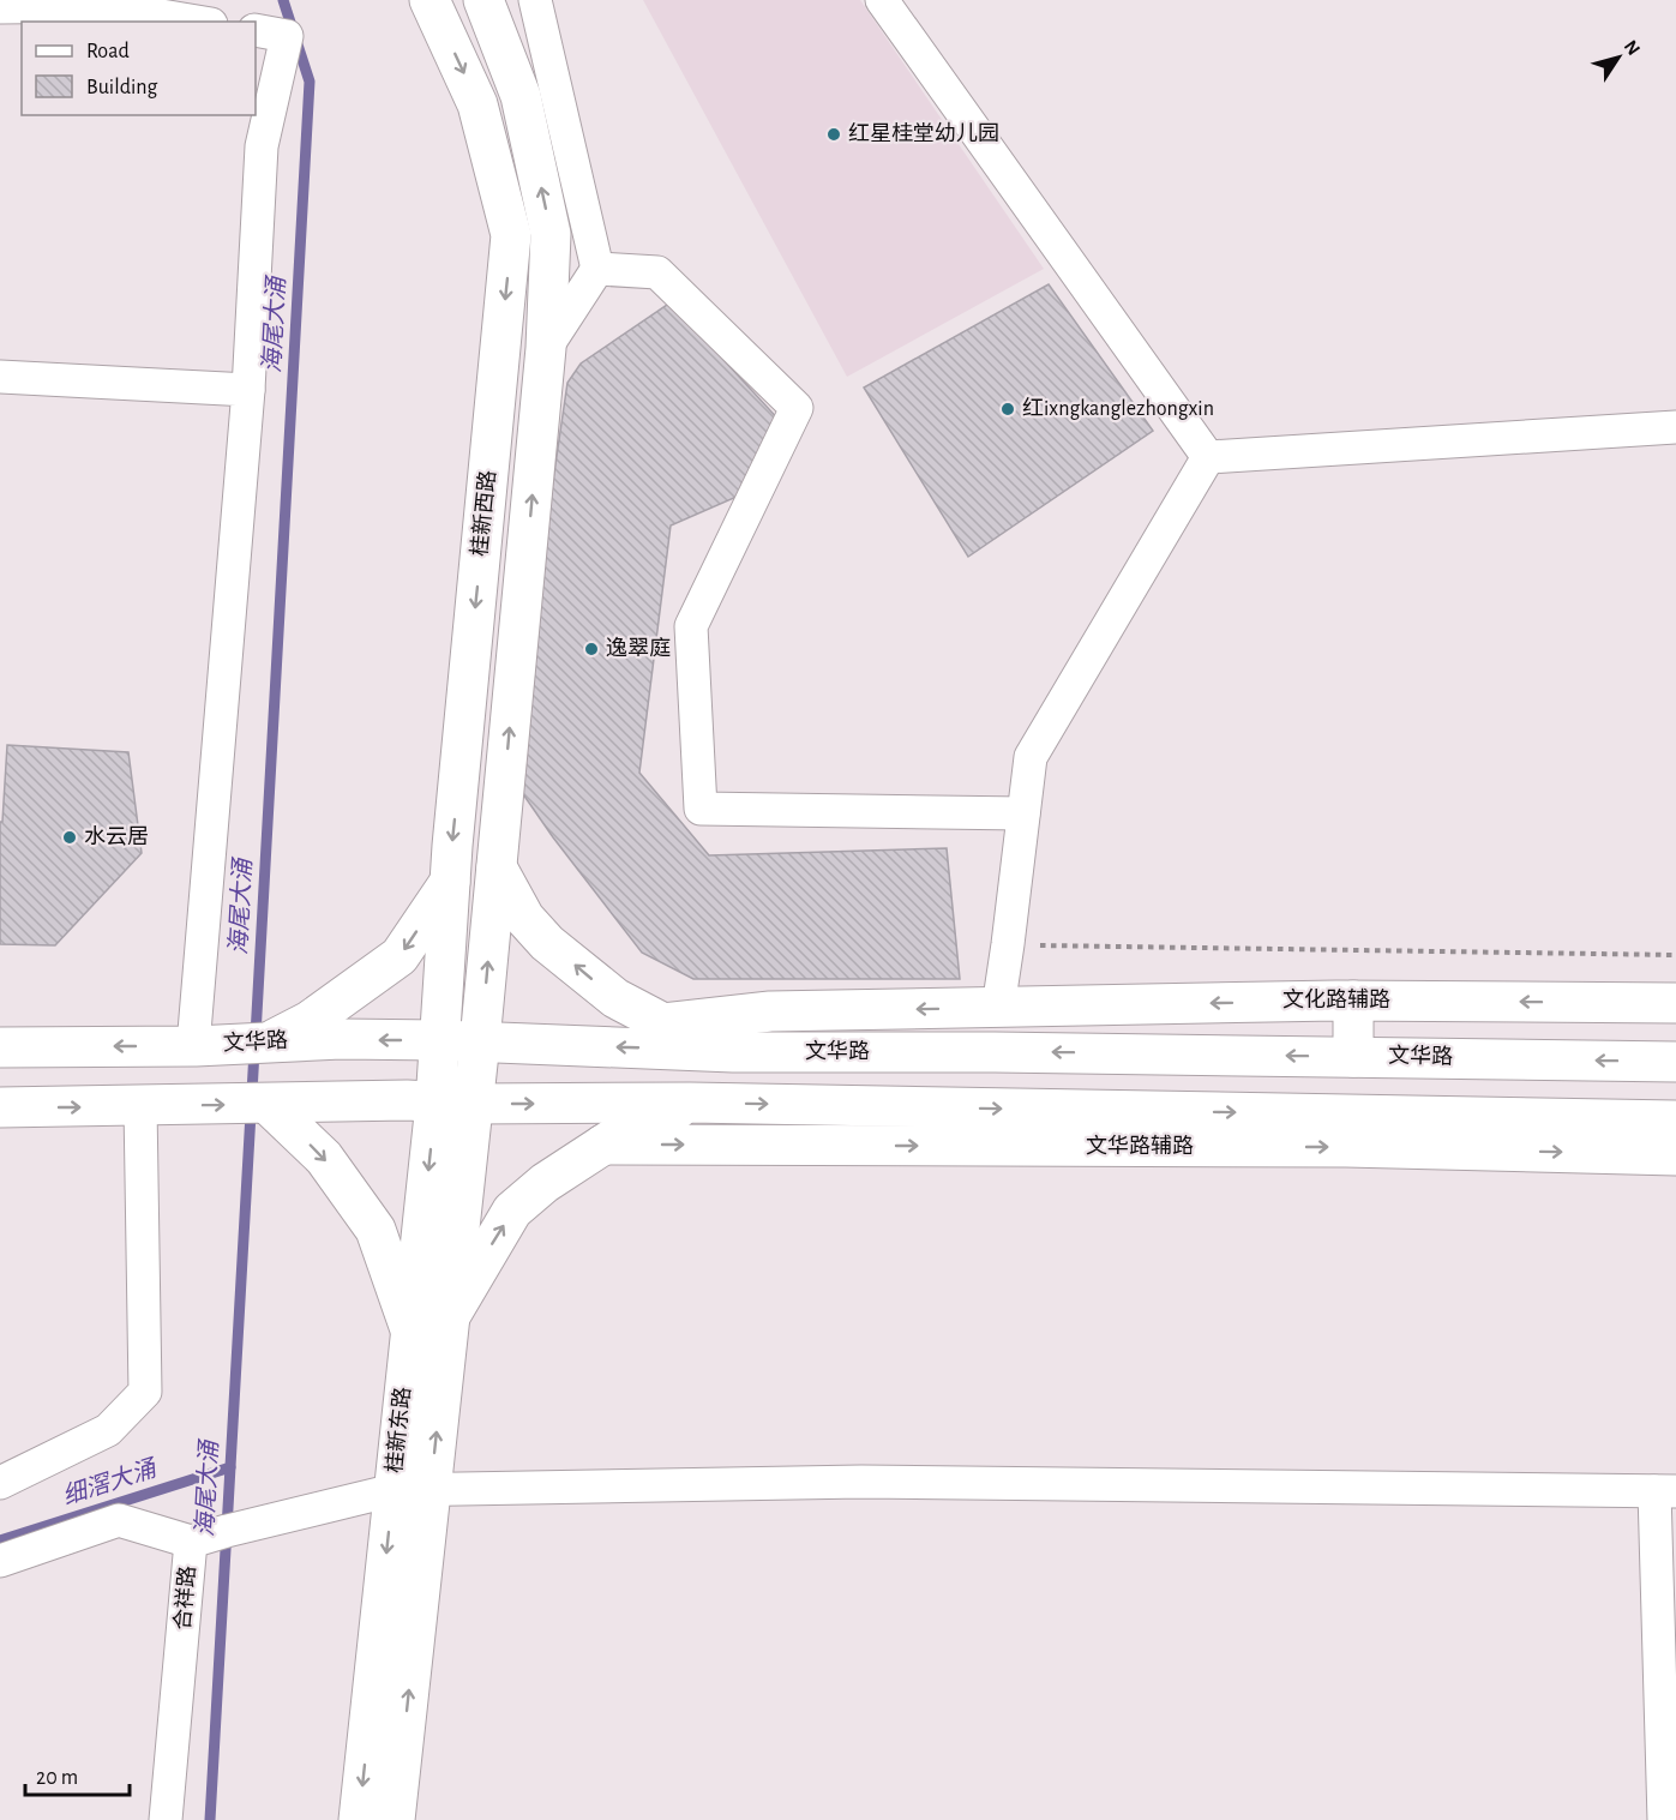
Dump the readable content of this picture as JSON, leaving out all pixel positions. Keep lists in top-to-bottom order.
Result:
{
  "streets": {
    "street": [
      "桂新西路",
      "文化路辅路",
      "文华路",
      "文华路辅路",
      "桂新东路",
      "合祥路"
    ]
  },
  "crossings": [
    ["桂新西路", "文华路"],
    ["桂新西路", "桂新东路"],
    ["文华路", "桂新东路"],
    ["桂新东路", "合祥路"]
  ],
  "water": ["海尾大涌", "细滘大涌"],
  "places": [
    "红星桂堂幼儿园",
    "红ixngkanglezhongxin",
    "逸翠庭",
    "水云居"
  ],
  "legend": ["Road", "Building"],
  "scale_bar": "20 m",
  "north": "top right"
}
